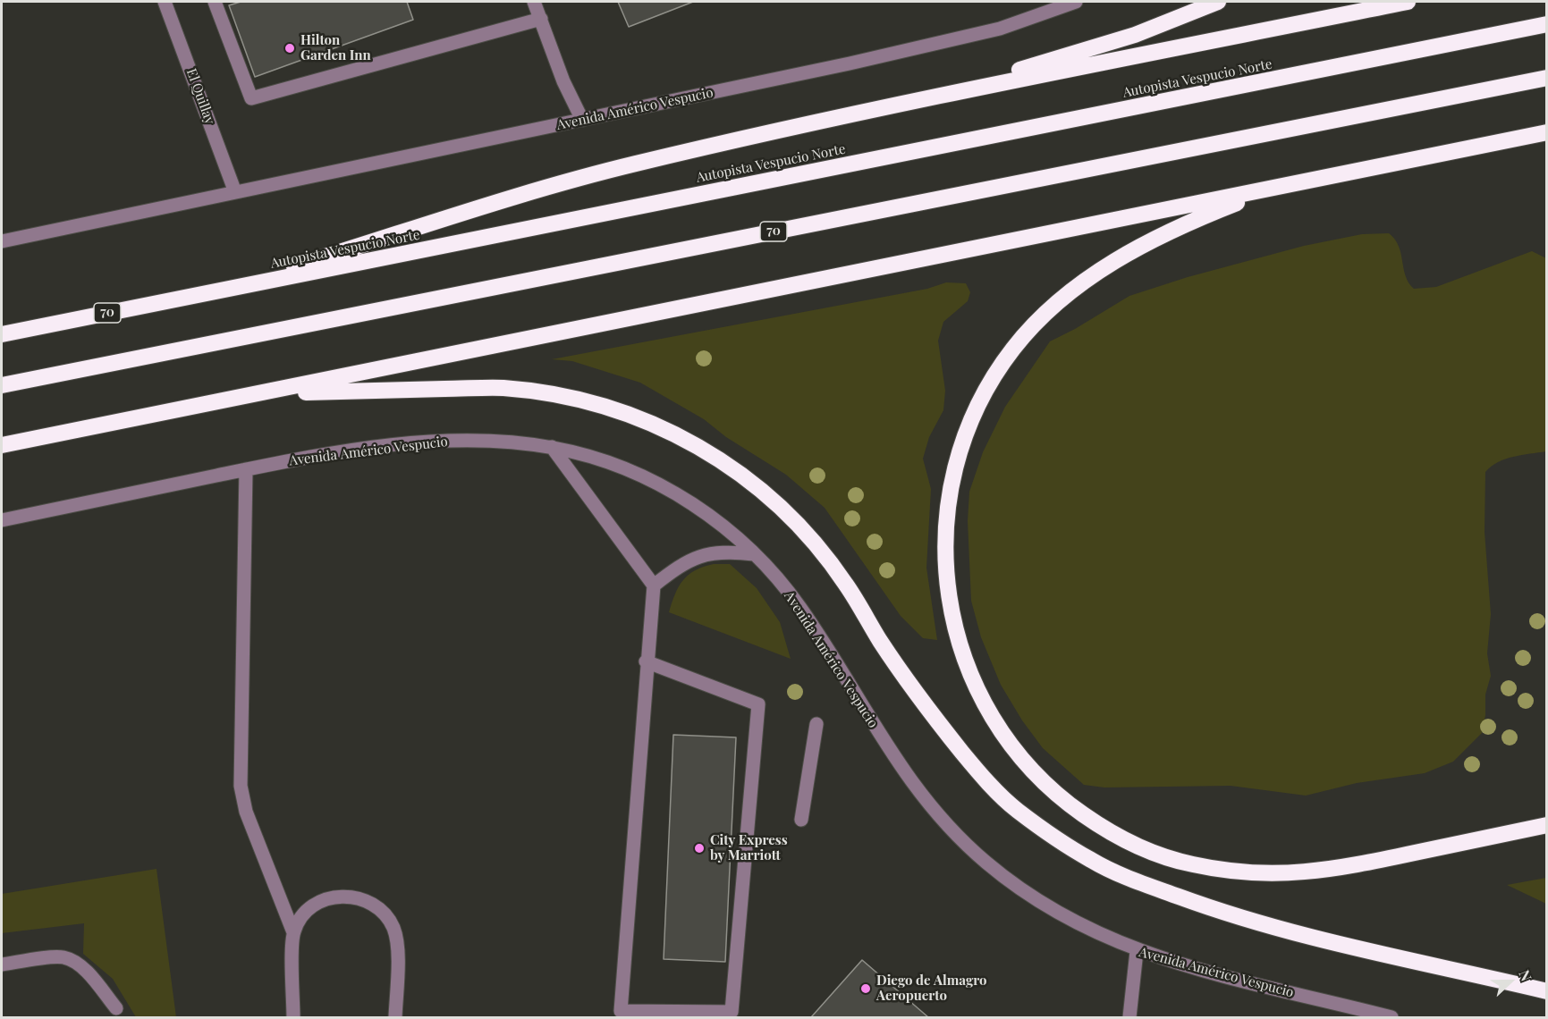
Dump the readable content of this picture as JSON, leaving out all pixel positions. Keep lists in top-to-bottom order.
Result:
{
  "streets": {
    "highway": ["Autopista Vespucio Norte", "70"],
    "street": ["El Quillay", "Avenida Américo Vespucio"]
  },
  "crossings": [
    ["El Quillay", "Avenida Américo Vespucio"]
  ],
  "places": ["Hilton Garden Inn", "City Express by Marriott", "Diego de Almagro Aeropuerto"],
  "north": "right"
}
